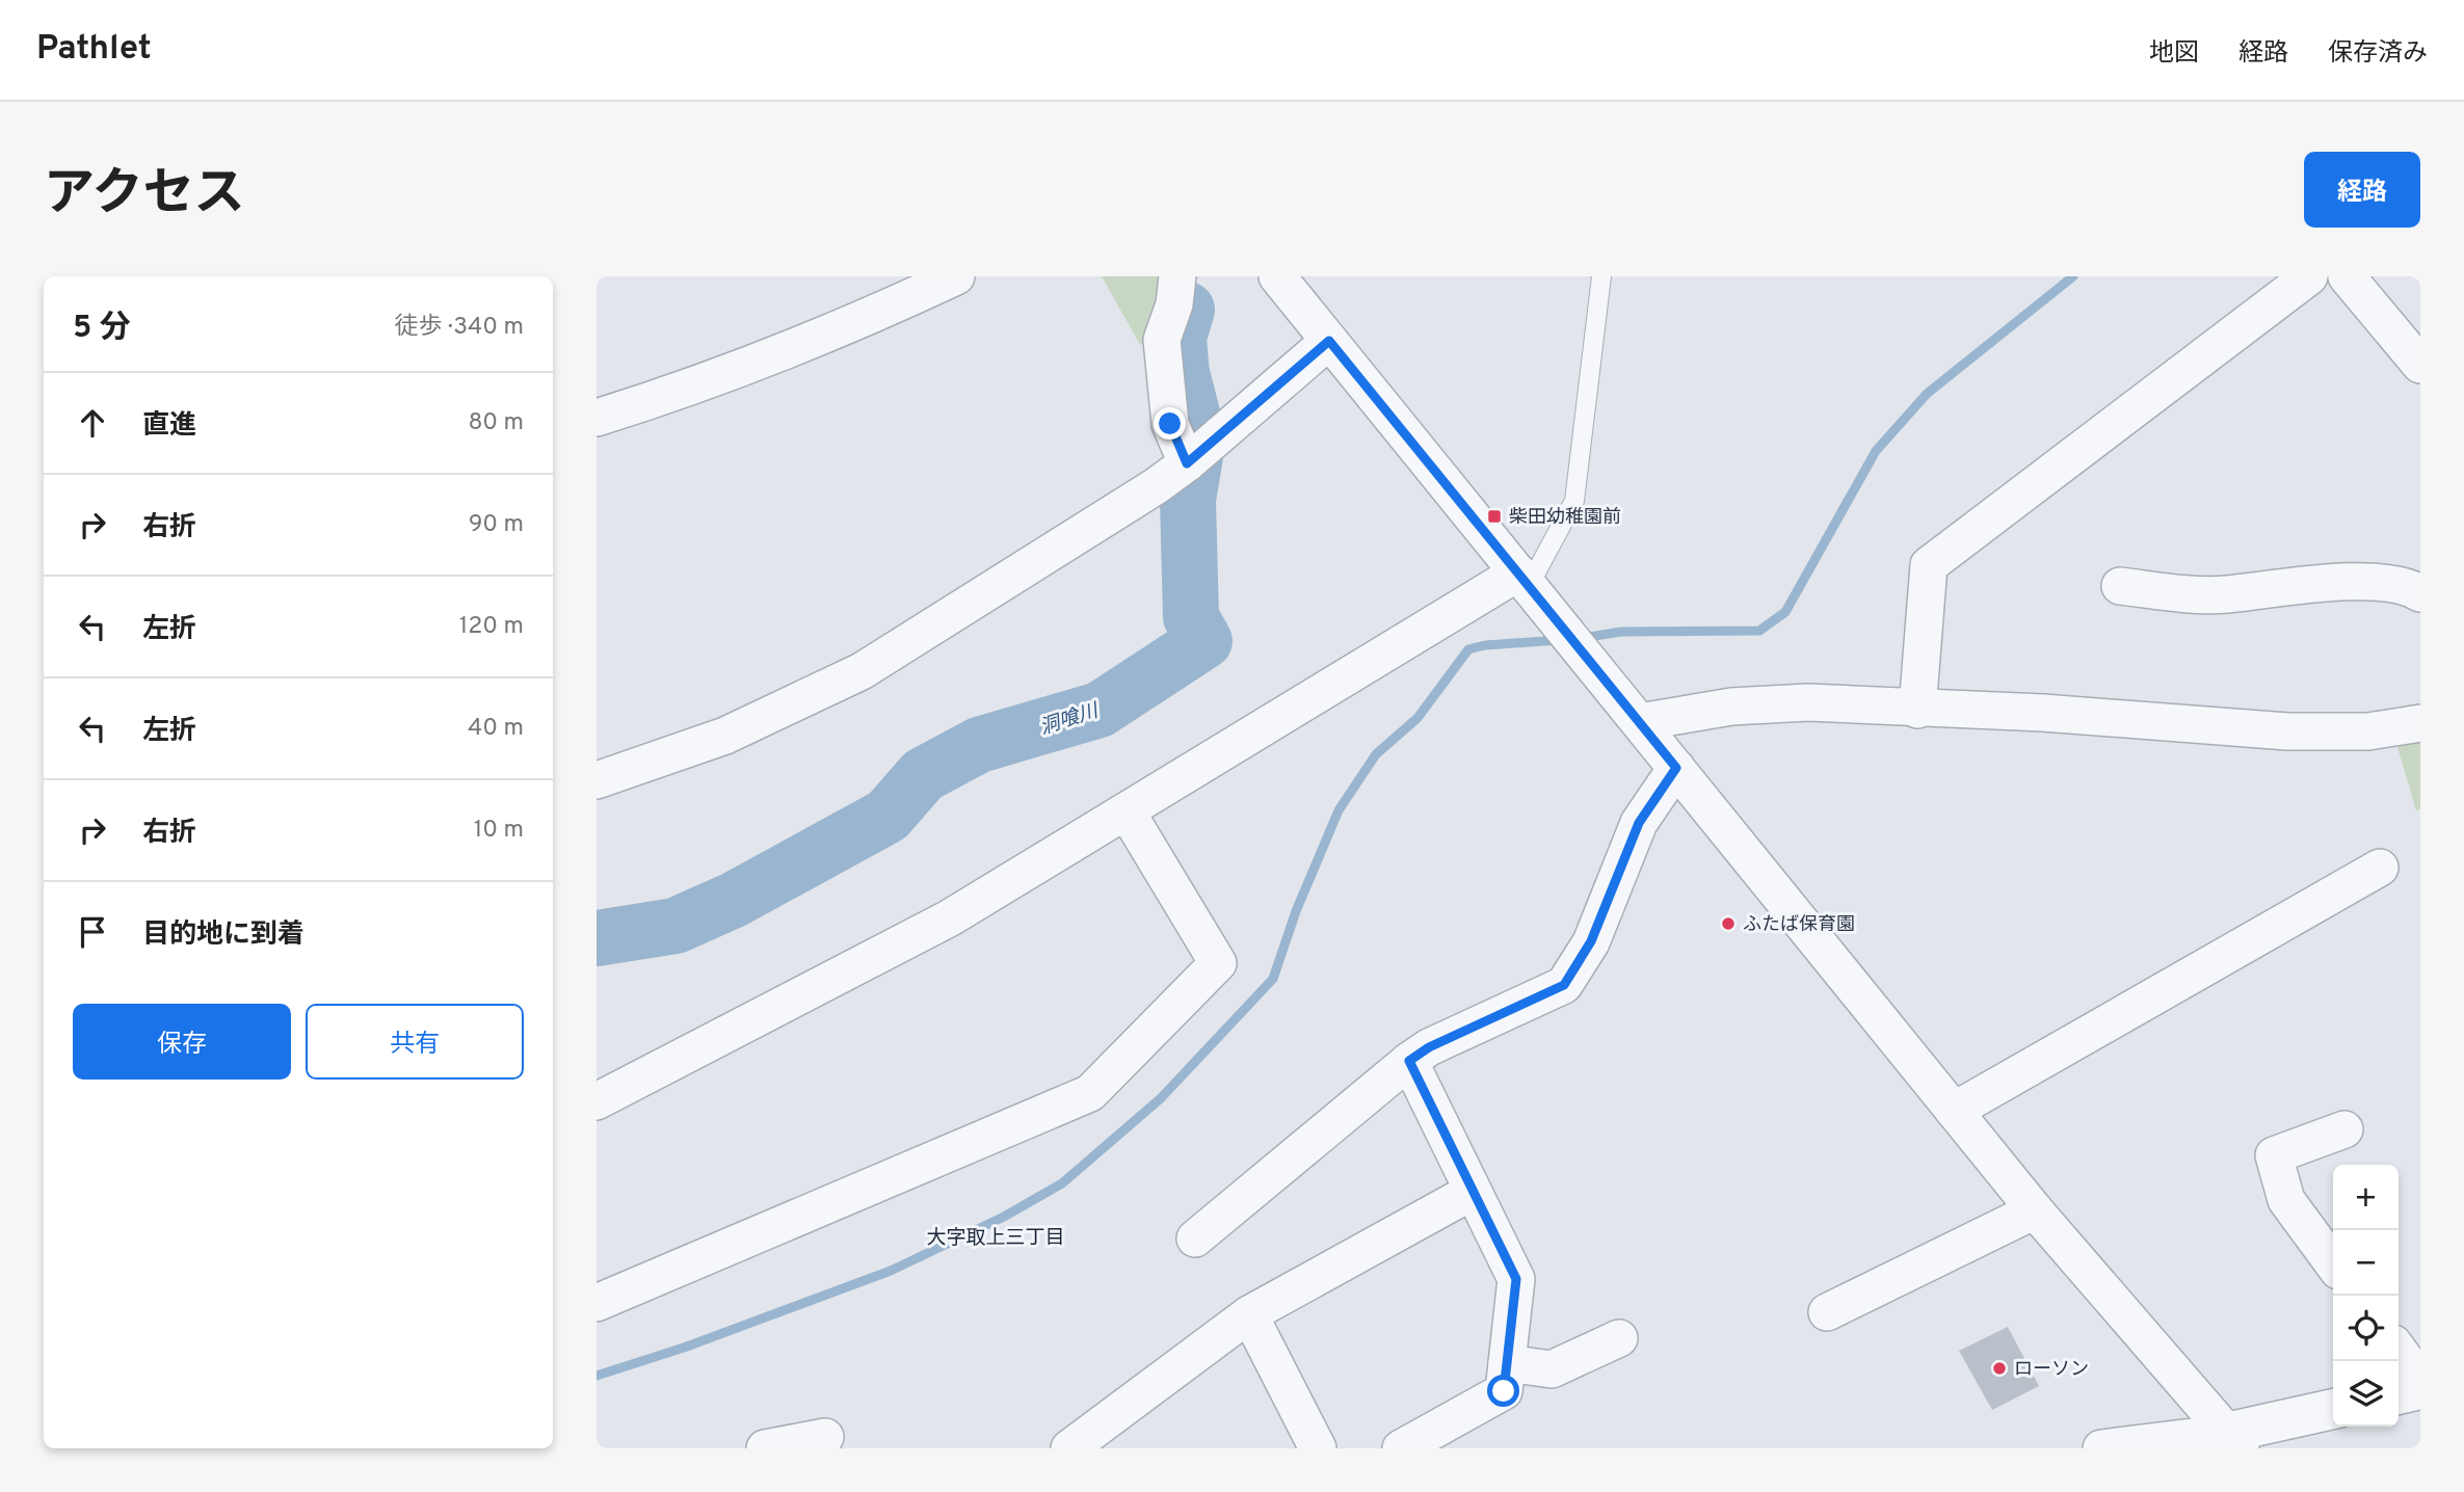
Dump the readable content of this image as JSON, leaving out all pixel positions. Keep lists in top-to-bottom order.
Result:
{
  "districts": ["大字取上三丁目"],
  "water": ["洞喰川"],
  "places": {
    "transit": ["柴田幼稚園前"],
    "other": ["ふたば保育園", "ローソン"]
  },
  "page": {
    "header": "Pathlet",
    "nav": ["地図", "経路", "保存済み"],
    "title": "アクセス",
    "buttons": [
      "経路",
      ["保存", "共有"]
    ],
    "heading": ["5 分", "徒歩 · 340 m"],
    "list": [
      ["直進", "80 m"],
      ["右折", "90 m"],
      ["左折", "120 m"],
      ["左折", "40 m"],
      ["右折", "10 m"],
      "目的地に到着"
    ],
    "map_buttons": ["+", "−"]
  }
}
